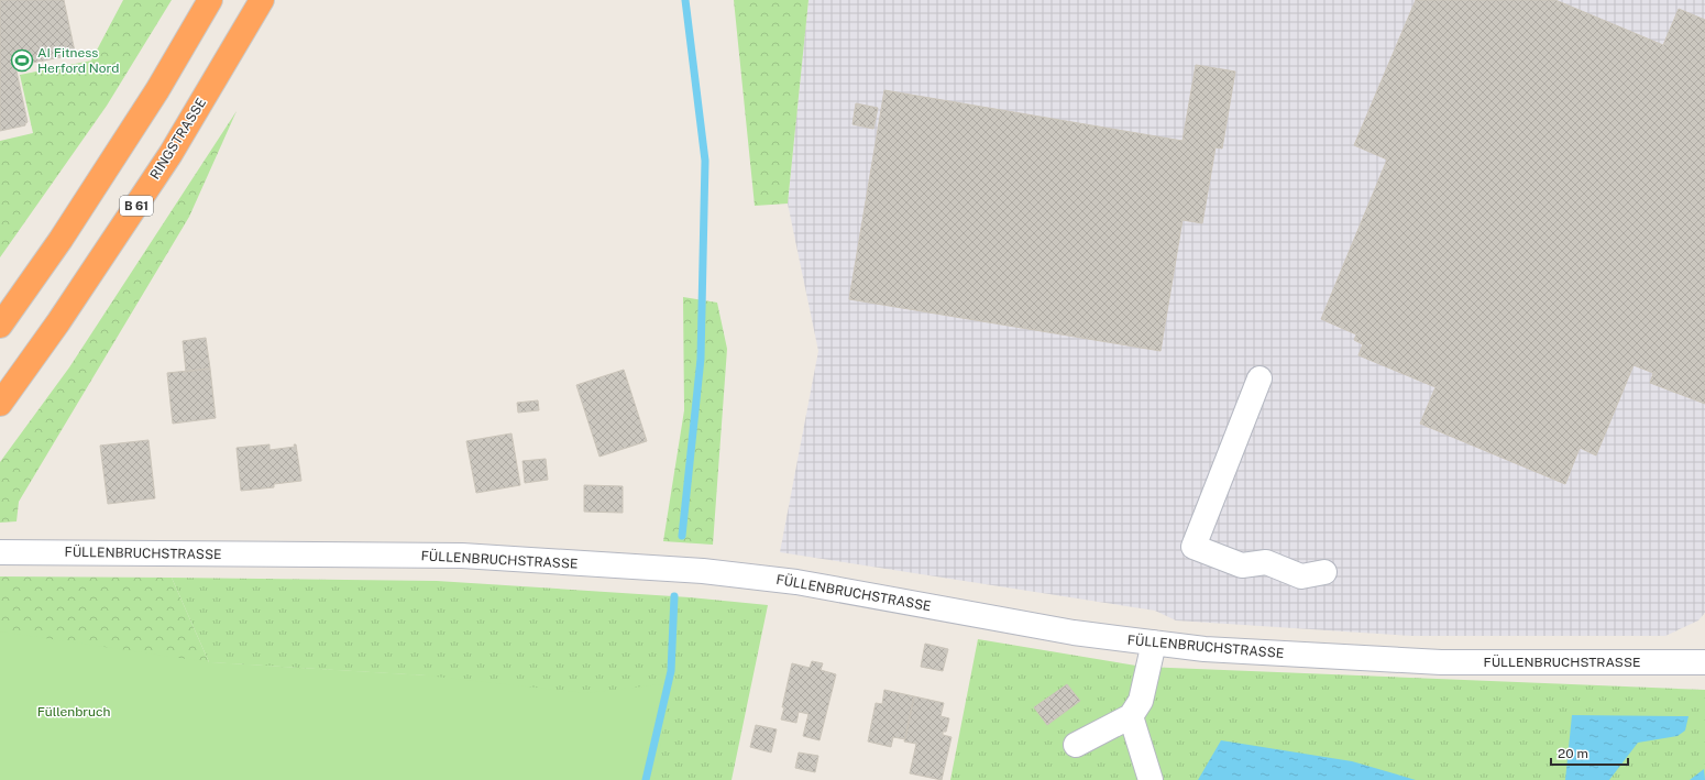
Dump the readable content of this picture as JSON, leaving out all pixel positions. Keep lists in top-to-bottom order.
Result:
{
  "streets": {
    "highway": ["RINGSTRASSE", "B 61"],
    "street": ["FÜLLENBRUCHSTRASSE"]
  },
  "parks": ["Füllenbruch"],
  "places": {
    "sports": ["AI Fitness Herford Nord"]
  },
  "scale_bar": "20 m"
}
